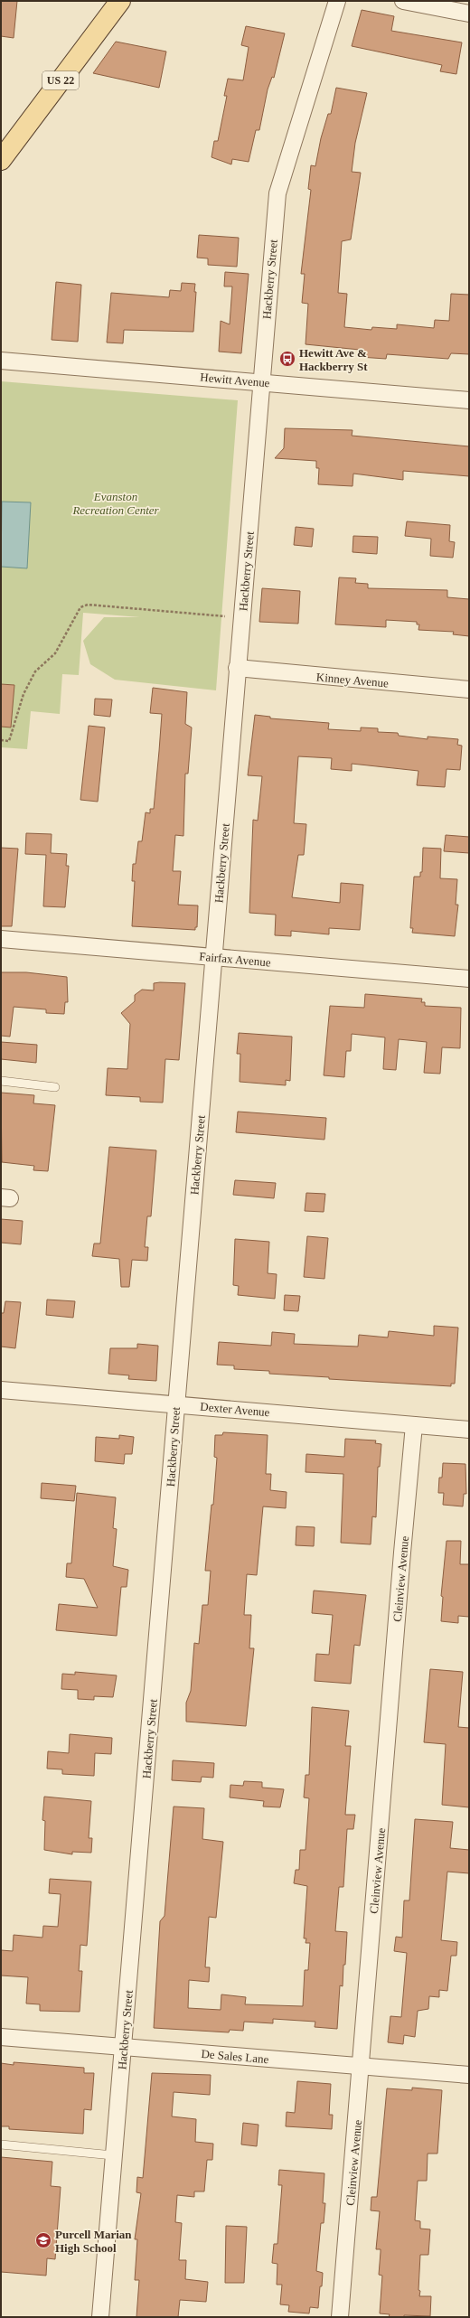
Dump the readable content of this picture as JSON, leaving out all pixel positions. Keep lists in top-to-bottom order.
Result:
{
  "streets": {
    "main road": ["US 22"],
    "street": [
      "Hackberry Street",
      "Hewitt Avenue",
      "Kinney Avenue",
      "Fairfax Avenue",
      "Dexter Avenue",
      "Cleinview Avenue",
      "De Sales Lane"
    ]
  },
  "crossings": [
    ["Hackberry Street", "Hewitt Avenue"],
    ["Hackberry Street", "Kinney Avenue"],
    ["Hackberry Street", "Fairfax Avenue"],
    ["Hackberry Street", "Dexter Avenue"],
    ["Hackberry Street", "De Sales Lane"],
    ["Dexter Avenue", "Cleinview Avenue"],
    ["Cleinview Avenue", "De Sales Lane"]
  ],
  "parks": ["Evanston Recreation Center"],
  "places": {
    "bus stop": ["Hewitt Ave & Hackberry St"],
    "school or university": ["Purcell Marian High School"]
  }
}
